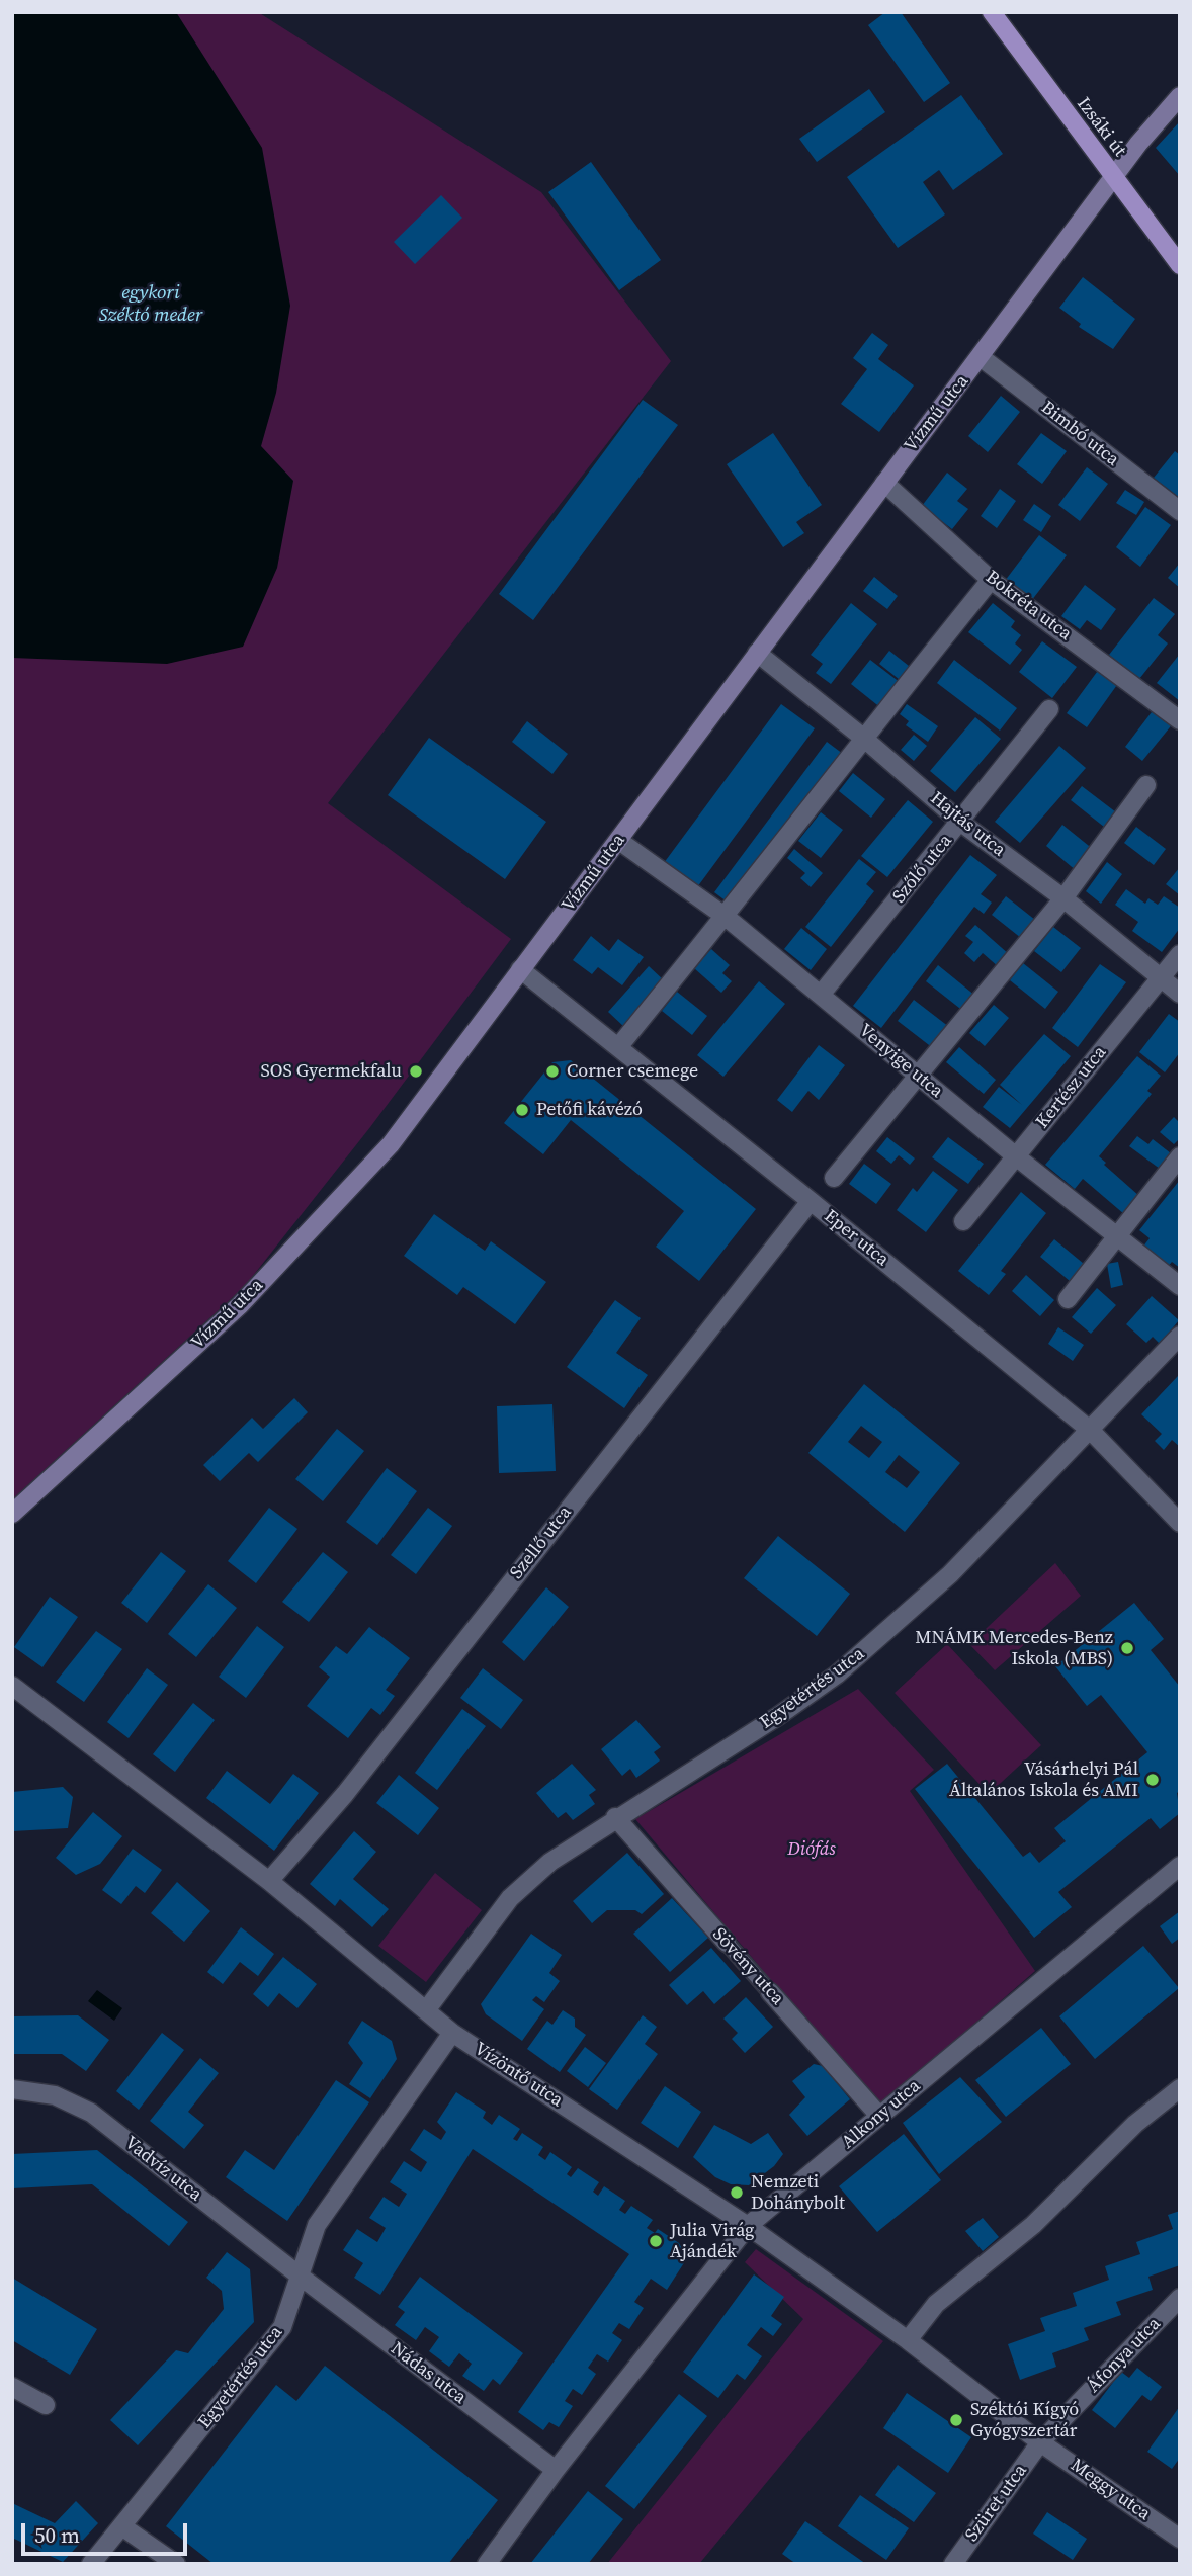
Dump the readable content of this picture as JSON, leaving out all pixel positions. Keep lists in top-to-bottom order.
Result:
{
  "streets": {
    "main road": ["Izsáki út", "Vízmű utca"],
    "street": [
      "Bimbó utca",
      "Bokréta utca",
      "Hajtás utca",
      "Szőlő utca",
      "Venyige utca",
      "Kertész utca",
      "Eper utca",
      "Szellő utca",
      "Egyetértés utca",
      "Sövény utca",
      "Vízöntő utca",
      "Alkony utca",
      "Vadvíz utca",
      "Áfonya utca",
      "Nádas utca",
      "Meggy utca",
      "Szüret utca"
    ]
  },
  "crossings": [
    ["Izsáki út", "Vízmű utca"],
    ["Vízmű utca", "Bimbó utca"],
    ["Vízmű utca", "Bokréta utca"],
    ["Vízmű utca", "Hajtás utca"],
    ["Vízmű utca", "Venyige utca"],
    ["Vízmű utca", "Eper utca"],
    ["Hajtás utca", "Szőlő utca"],
    ["Hajtás utca", "Kertész utca"],
    ["Szőlő utca", "Venyige utca"],
    ["Venyige utca", "Kertész utca"],
    ["Eper utca", "Szellő utca"],
    ["Eper utca", "Egyetértés utca"],
    ["Szellő utca", "Vízöntő utca"],
    ["Egyetértés utca", "Sövény utca"],
    ["Egyetértés utca", "Vízöntő utca"],
    ["Egyetértés utca", "Vadvíz utca"],
    ["Egyetértés utca", "Nádas utca"],
    ["Sövény utca", "Alkony utca"],
    ["Vízöntő utca", "Alkony utca"],
    ["Vízöntő utca", "Áfonya utca"],
    ["Vízöntő utca", "Meggy utca"],
    ["Vízöntő utca", "Szüret utca"],
    ["Alkony utca", "Nádas utca"],
    ["Vadvíz utca", "Nádas utca"],
    ["Áfonya utca", "Meggy utca"],
    ["Áfonya utca", "Szüret utca"],
    ["Meggy utca", "Szüret utca"]
  ],
  "water": ["egykori Széktó meder"],
  "parks": ["Diófás"],
  "places": [
    "SOS Gyermekfalu",
    "Corner csemege",
    "Petőfi kávézó",
    "MNÁMK Mercedes-Benz Iskola (MBS)",
    "Vásárhelyi Pál Általános Iskola és AMI",
    "Nemzeti Dohánybolt",
    "Julia Virág Ajándék",
    "Széktói Kígyó Gyógyszertár"
  ],
  "scale_bar": "50 m"
}
